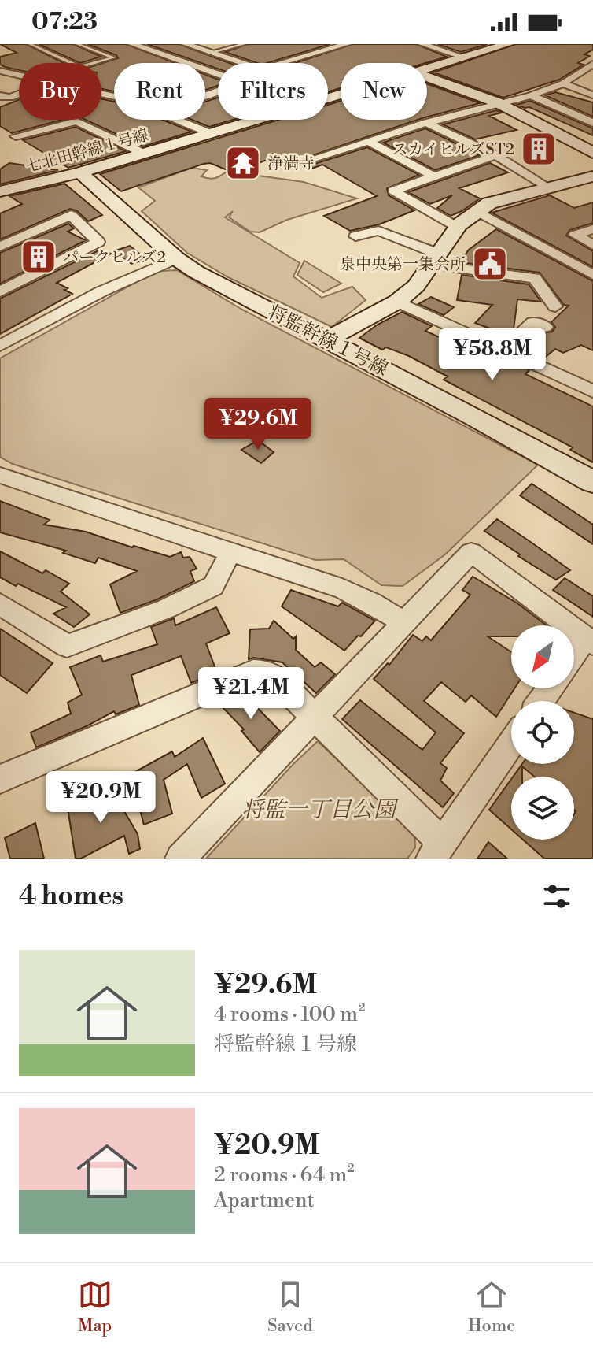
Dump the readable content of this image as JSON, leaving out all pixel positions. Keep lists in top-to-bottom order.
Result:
{
  "streets": {
    "street": ["七北田幹線１号線", "将監幹線１号線"]
  },
  "crossings": [
    ["七北田幹線１号線", "将監幹線１号線"]
  ],
  "parks": ["将監一丁目公園"],
  "places": {
    "building": ["スカイヒルズST2", "パークヒルズ2"],
    "temple": ["浄満寺"],
    "public building": ["泉中央第一集会所"]
  },
  "north": "bottom left",
  "page": {
    "status": "07:23",
    "chip": [
      "Buy",
      "Rent",
      "Filters",
      "New"
    ],
    "price": [
      "¥58.8M",
      "¥29.6M",
      "¥21.4M",
      "¥20.9M"
    ],
    "heading": "4 homes",
    "list": [
      {
        "name": "¥29.6M",
        "note": "4 rooms · 100 m² · 将監幹線１号線"
      },
      {
        "name": "¥20.9M",
        "note": "2 rooms · 64 m² · Apartment"
      }
    ],
    "tabs": ["Map", "Saved", "Home"]
  }
}
